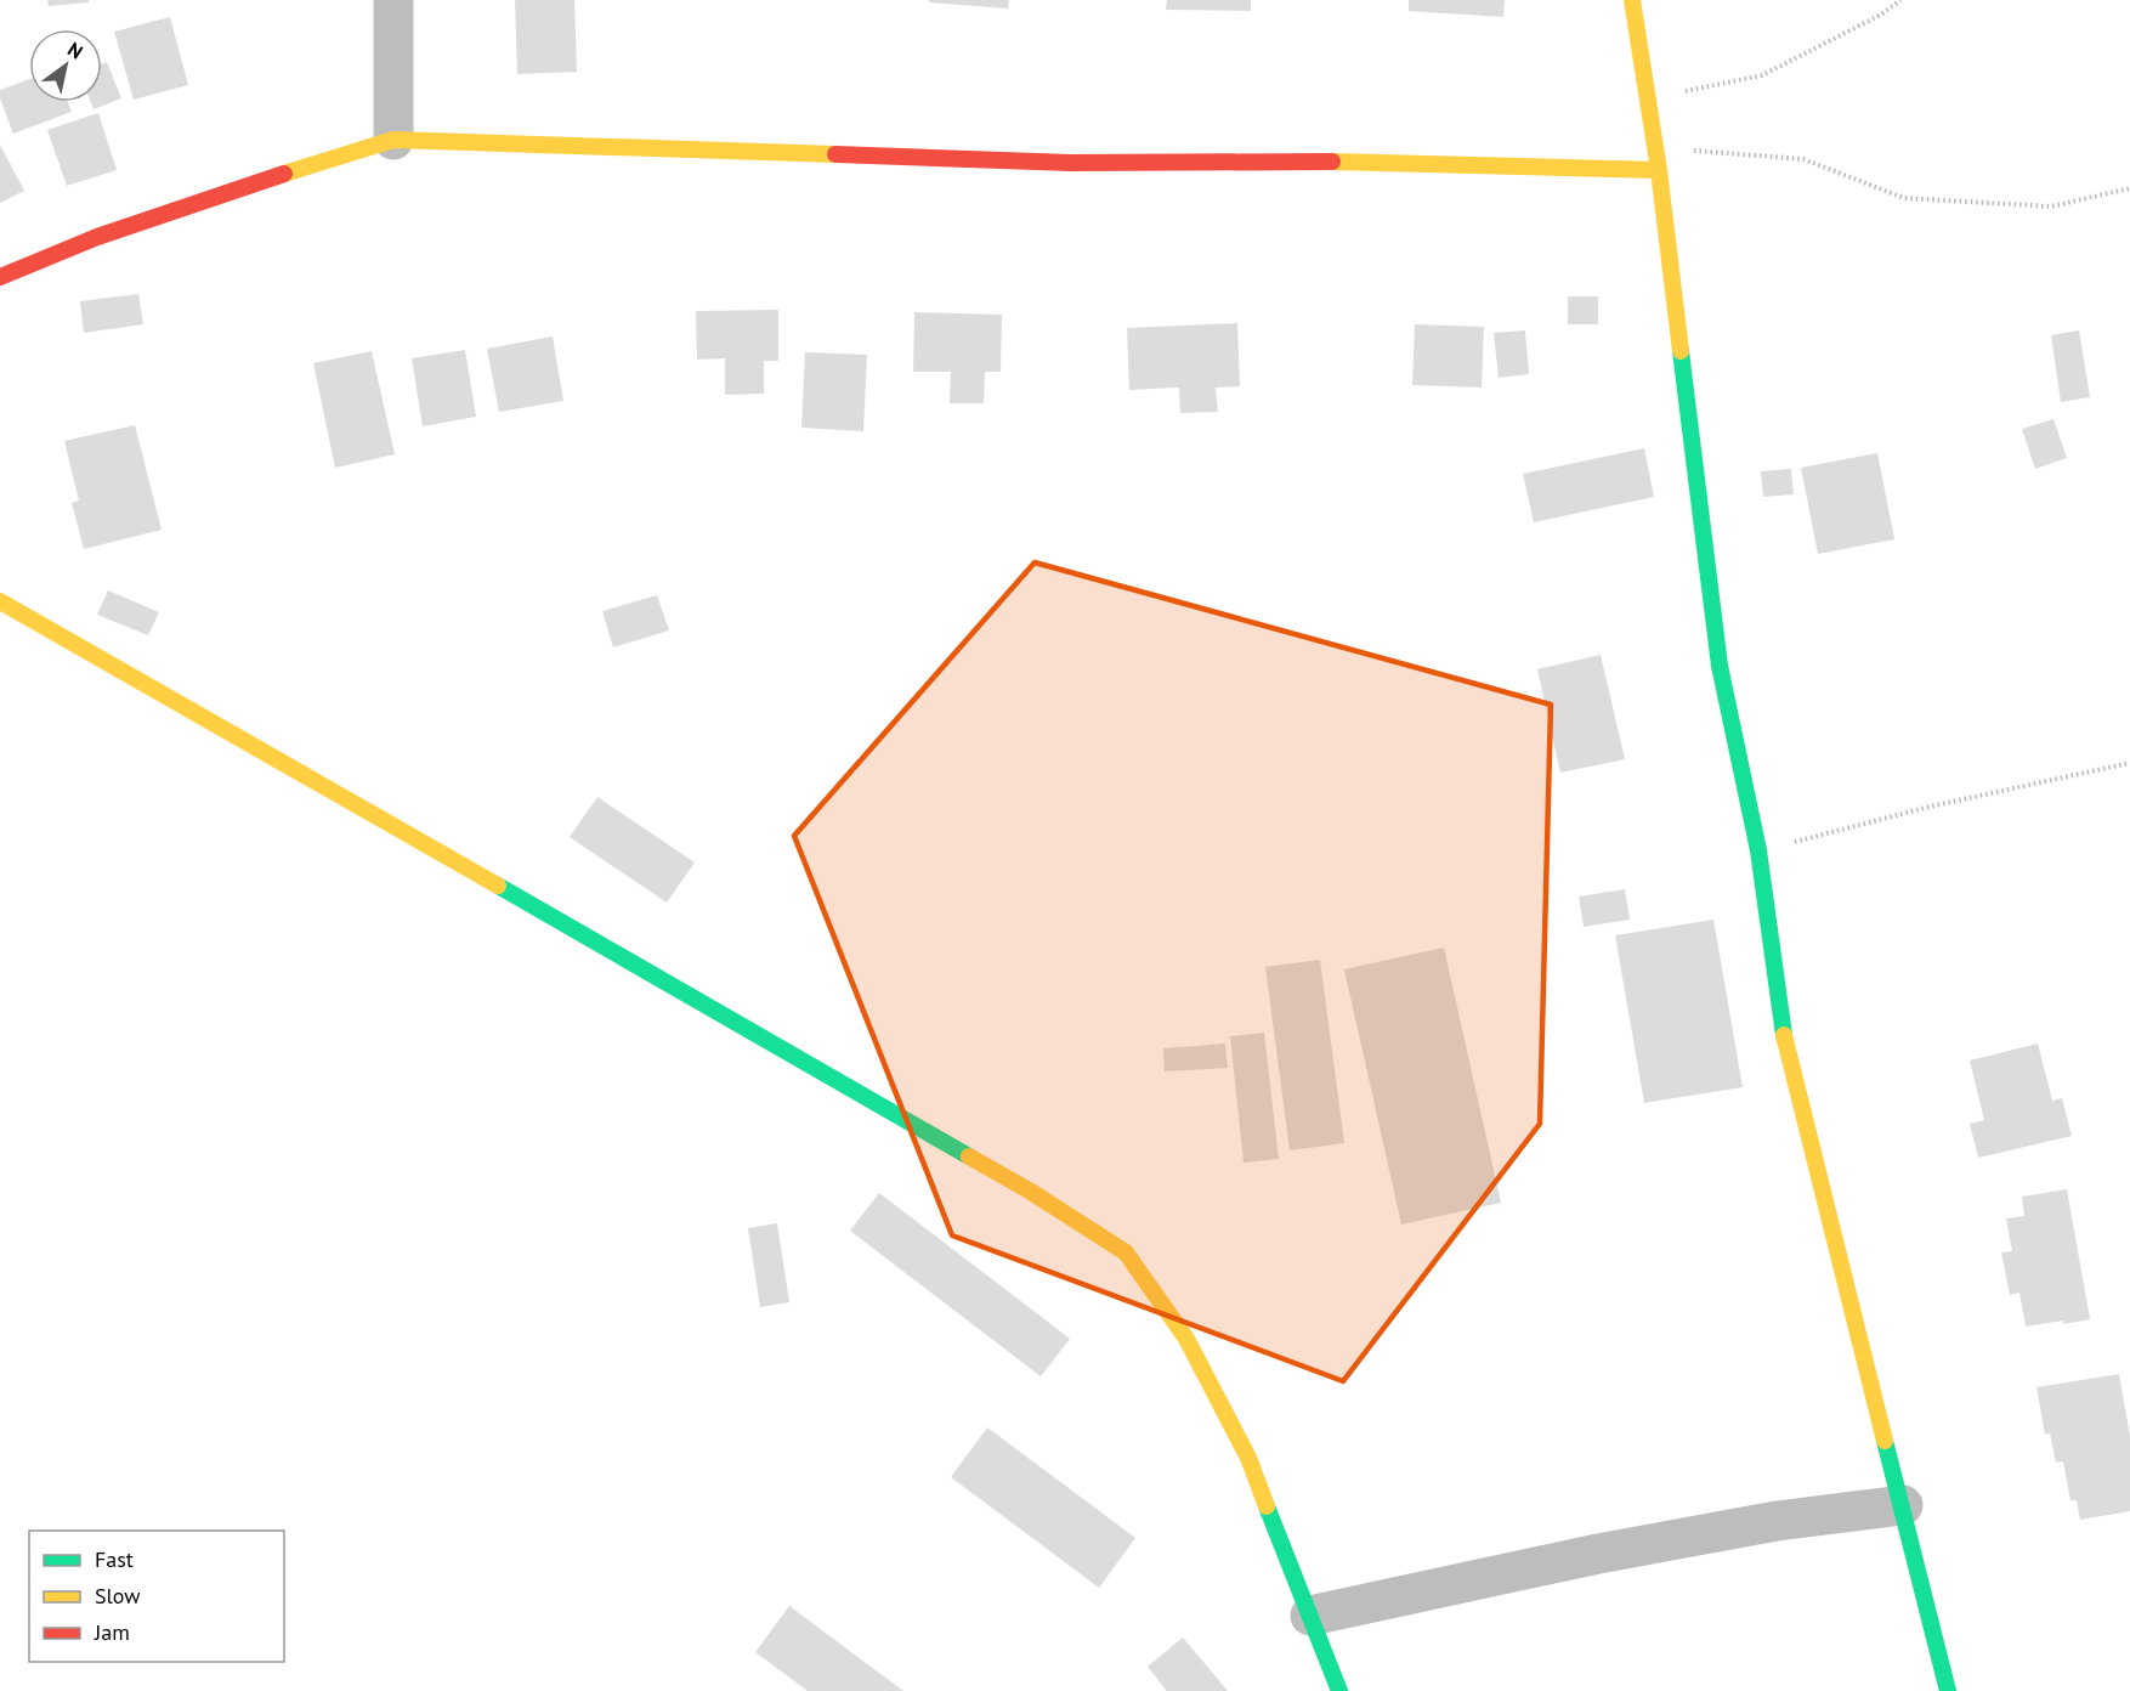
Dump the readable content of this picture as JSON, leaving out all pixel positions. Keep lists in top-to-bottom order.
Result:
{
  "legend": ["Fast", "Slow", "Jam"],
  "north": "top right"
}
